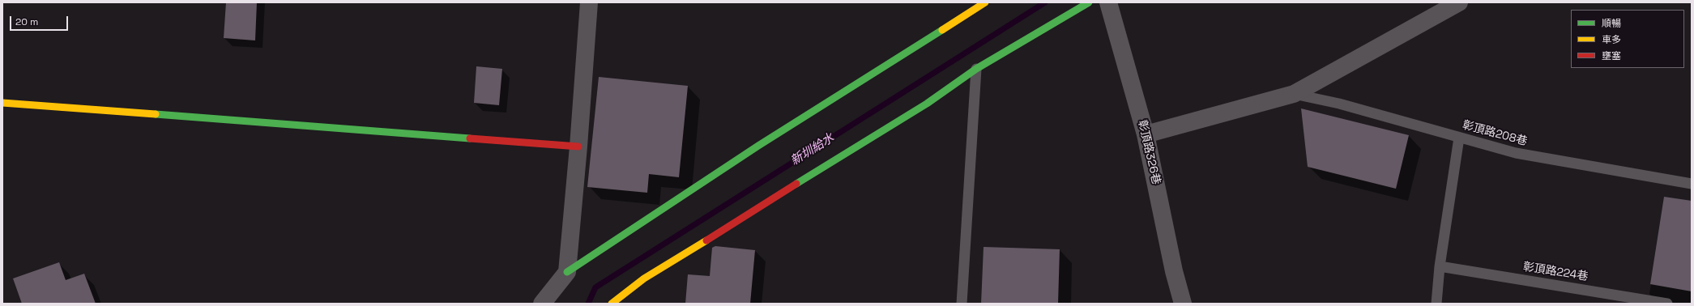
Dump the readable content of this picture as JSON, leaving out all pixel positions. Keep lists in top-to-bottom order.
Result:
{
  "streets": {
    "street": ["彰頂路326巷"],
    "lane": ["彰頂路208巷", "彰頂路224巷"]
  },
  "water": ["新圳給水"],
  "legend": ["順暢", "車多", "壅塞"],
  "scale_bar": "20 m"
}
